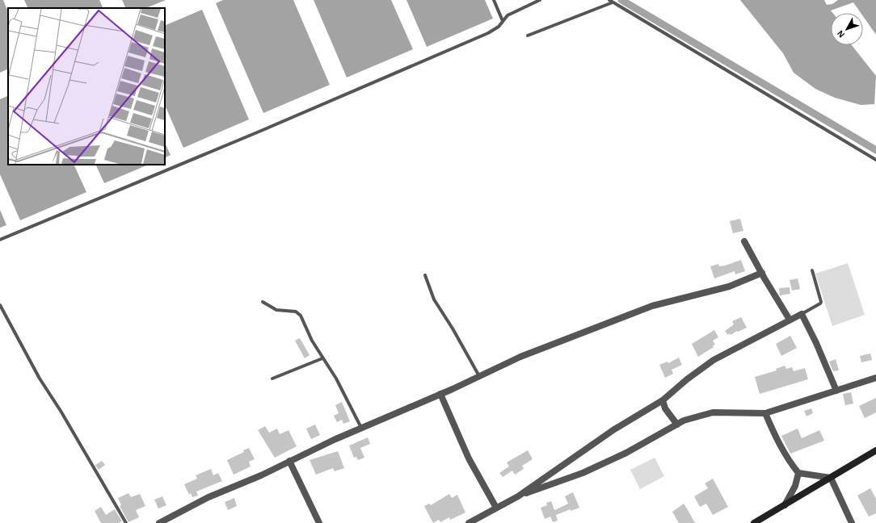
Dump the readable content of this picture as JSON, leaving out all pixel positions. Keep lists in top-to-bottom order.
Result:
{
  "north": "bottom left"
}
